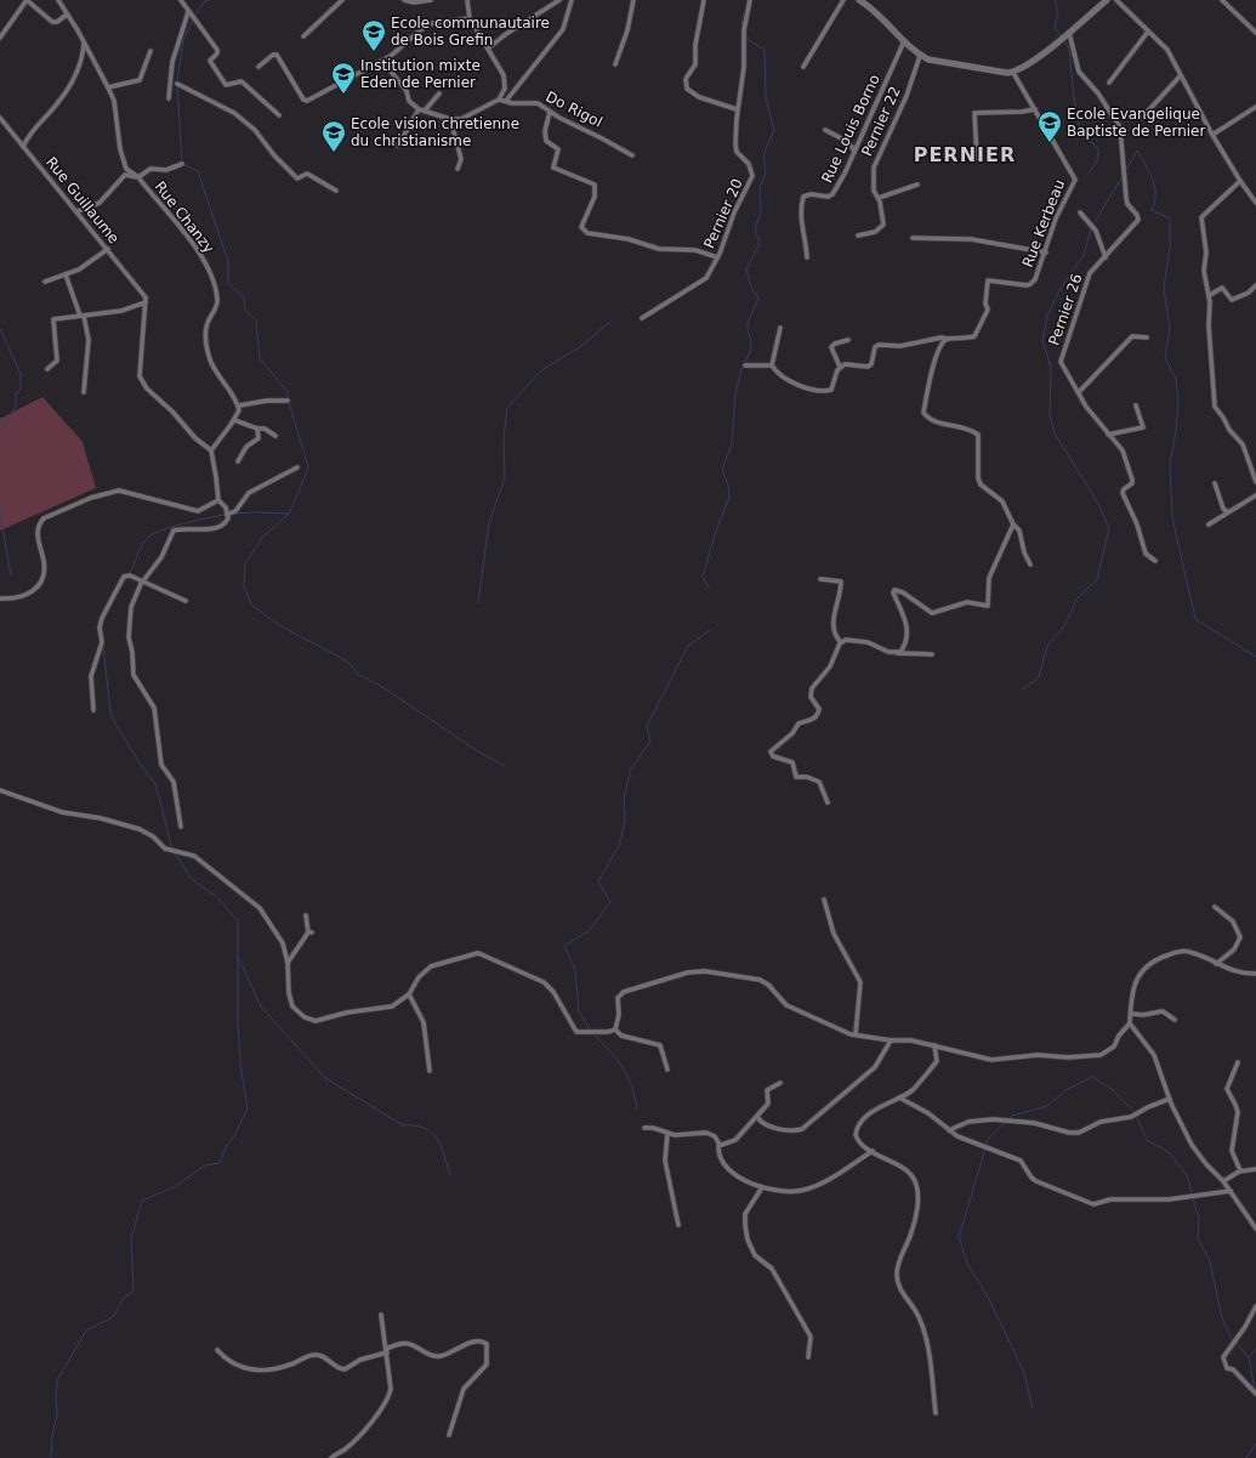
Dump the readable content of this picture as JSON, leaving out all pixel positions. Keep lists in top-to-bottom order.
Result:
{
  "streets": {
    "street": [
      "Do Rigol",
      "Pernier 22",
      "Rue Louis Borno",
      "Rue Guillaume",
      "Pernier 20",
      "Rue Chanzy",
      "Rue Kerbeau",
      "Pernier 26"
    ]
  },
  "districts": ["PERNIER"],
  "places": {
    "school or university": [
      "Ecole communautaire de Bois Grefin",
      "Institution mixte Eden de Pernier",
      "Ecole Evangelique Baptiste de Pernier",
      "Ecole vision chretienne du christianisme"
    ]
  }
}
